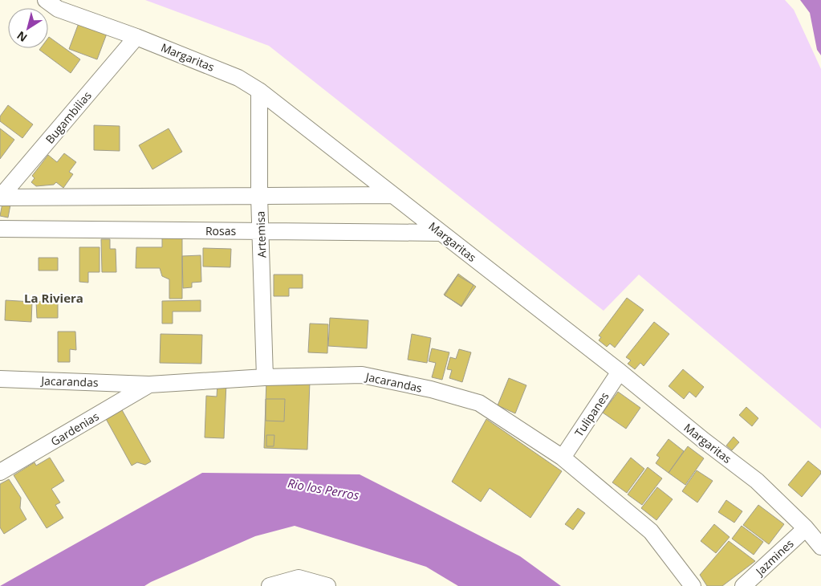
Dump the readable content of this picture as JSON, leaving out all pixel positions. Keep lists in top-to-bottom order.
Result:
{
  "streets": {
    "street": [
      "Margaritas",
      "Bugambilias",
      "Rosas",
      "Artemisa",
      "Jacarandas",
      "Tulipanes",
      "Gardenias",
      "Jazmines"
    ]
  },
  "crossings": [
    ["Margaritas", "Bugambilias"],
    ["Margaritas", "Rosas"],
    ["Margaritas", "Artemisa"],
    ["Margaritas", "Tulipanes"],
    ["Margaritas", "Jazmines"],
    ["Rosas", "Artemisa"],
    ["Artemisa", "Jacarandas"],
    ["Jacarandas", "Tulipanes"],
    ["Jacarandas", "Gardenias"]
  ],
  "districts": ["La Riviera"],
  "water": ["Rio los Perros"],
  "north": "bottom left"
}
